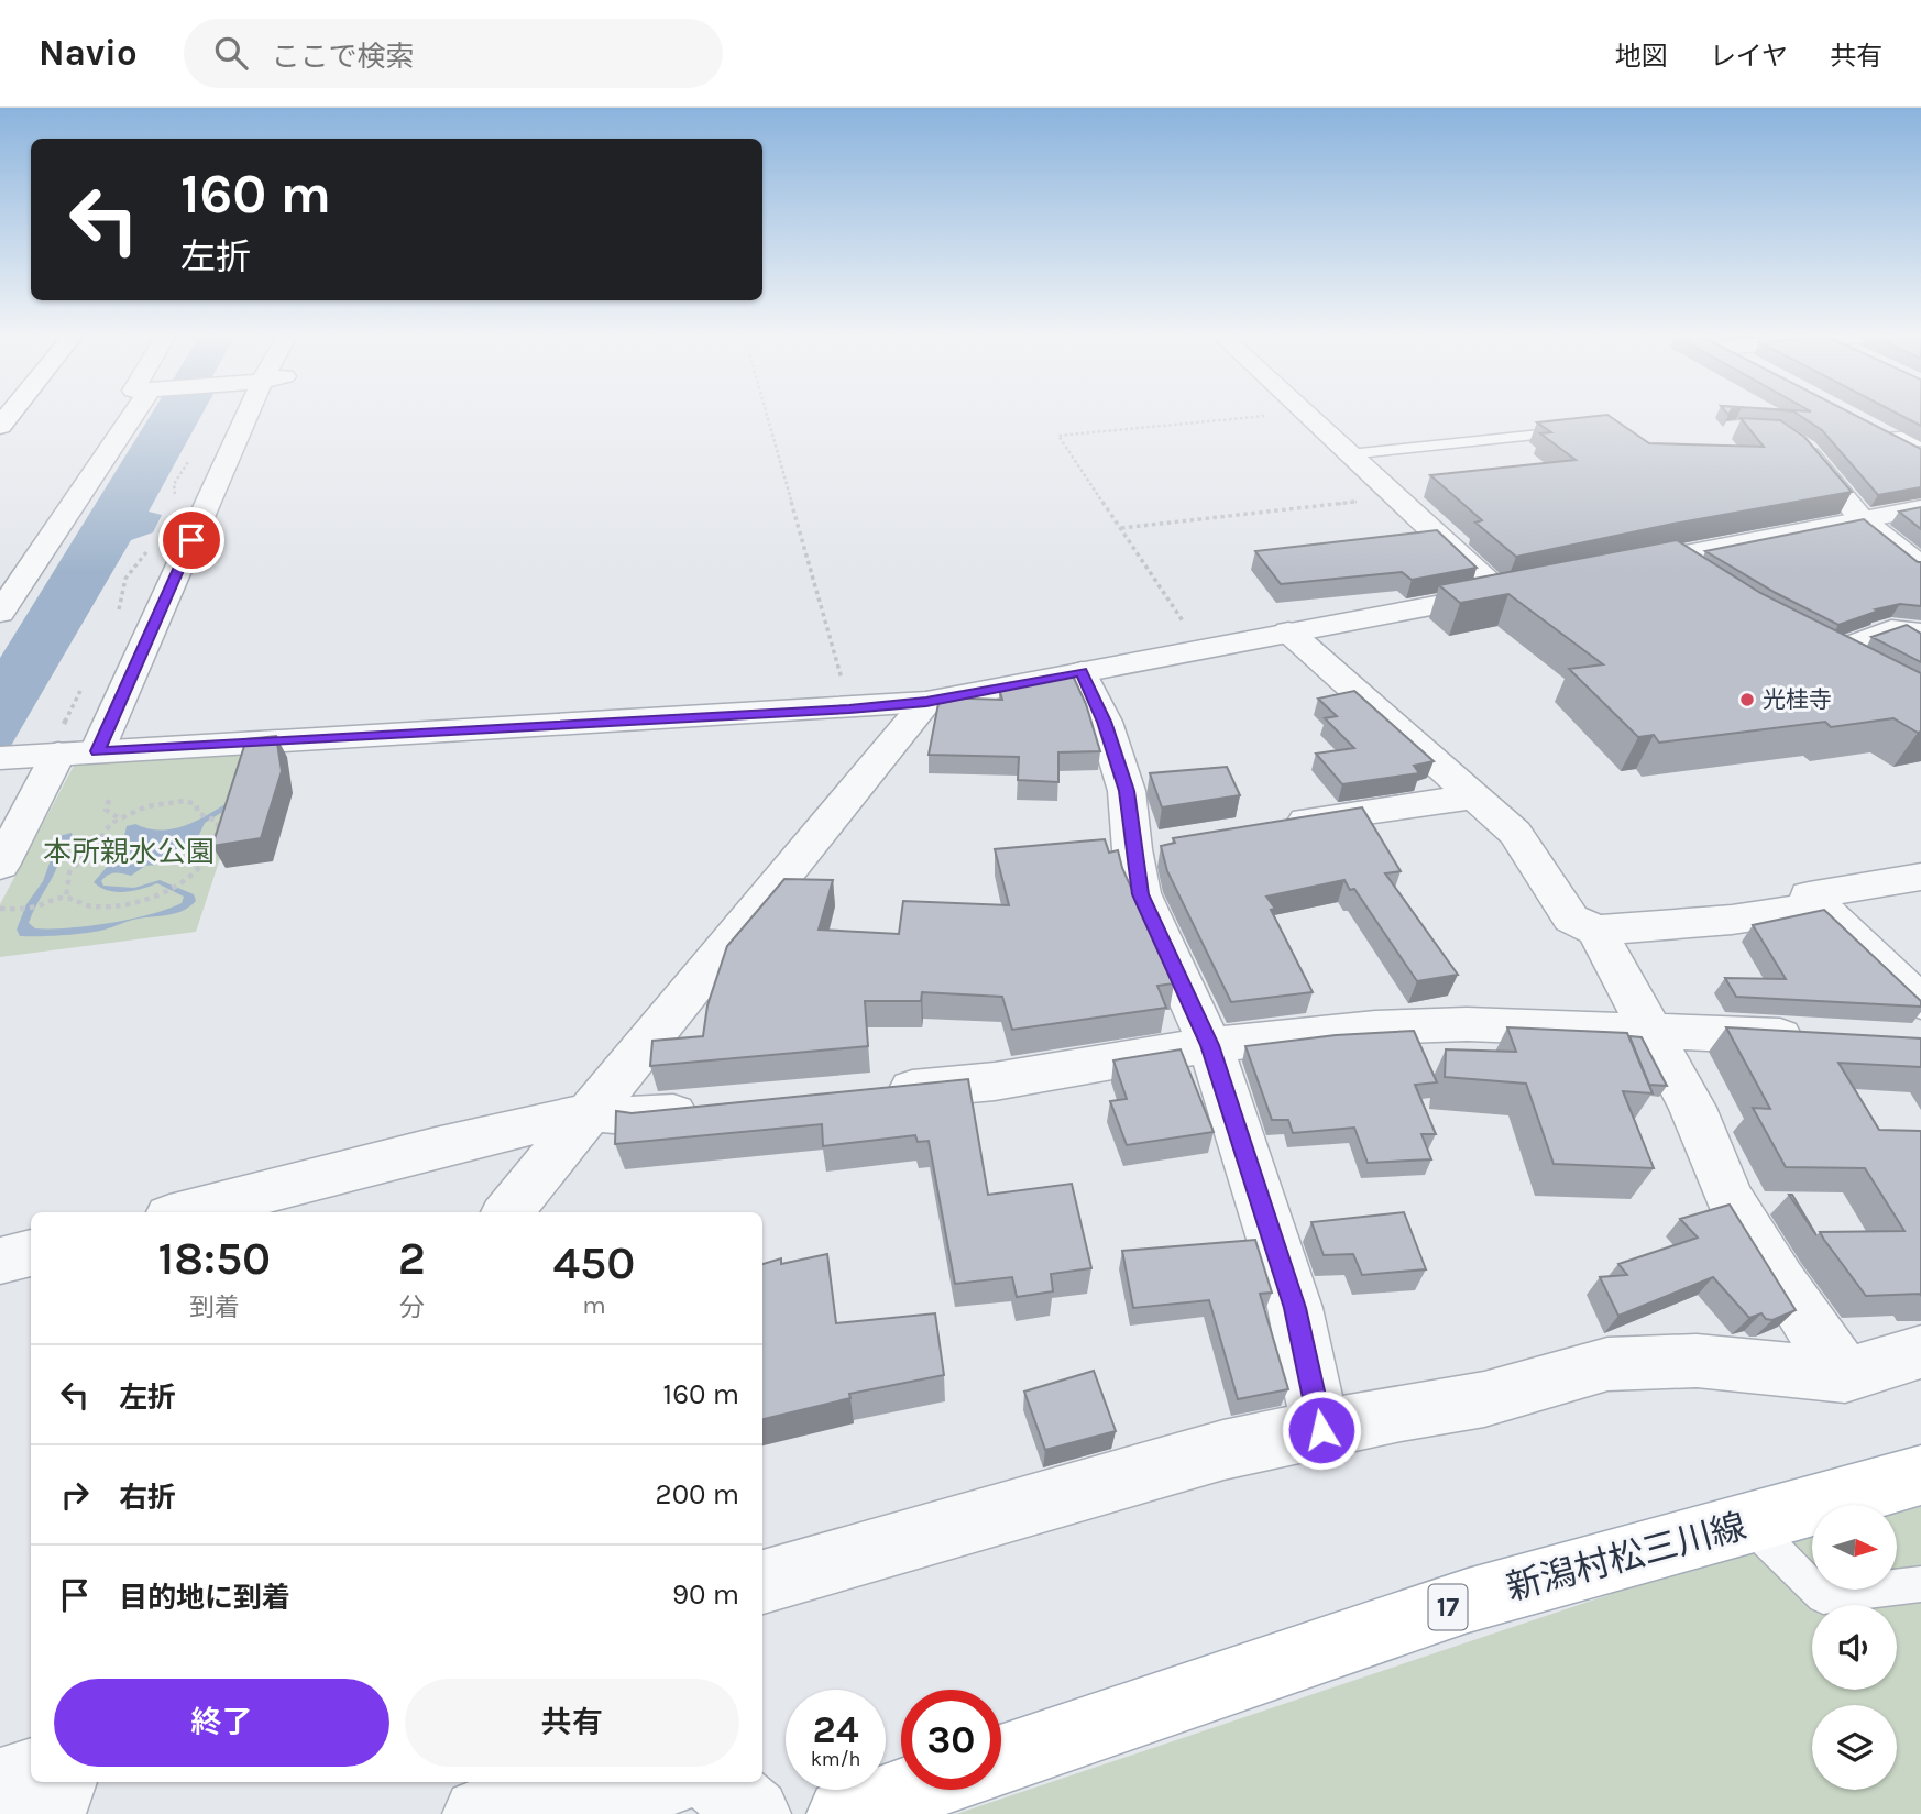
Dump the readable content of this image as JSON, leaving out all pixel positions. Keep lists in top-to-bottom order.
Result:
{
  "streets": {
    "main road": ["新潟村松三川線", "17"]
  },
  "parks": ["本所親水公園"],
  "places": ["光桂寺"],
  "north": "right",
  "page": {
    "header": "Navio",
    "search": "ここで検索",
    "nav": ["地図", "レイヤ", "共有"],
    "turn": ["160 m", "左折"],
    "eta": [
      "18:50",
      "到着",
      "2",
      "分",
      "450",
      "m"
    ],
    "list": [
      {
        "name": "左折",
        "value": "160 m"
      },
      {
        "name": "右折",
        "value": "200 m"
      },
      {
        "name": "目的地に到着",
        "value": "90 m"
      }
    ],
    "buttons": ["終了", "共有"],
    "speed": "24 km/h",
    "limit": "30"
  }
}
